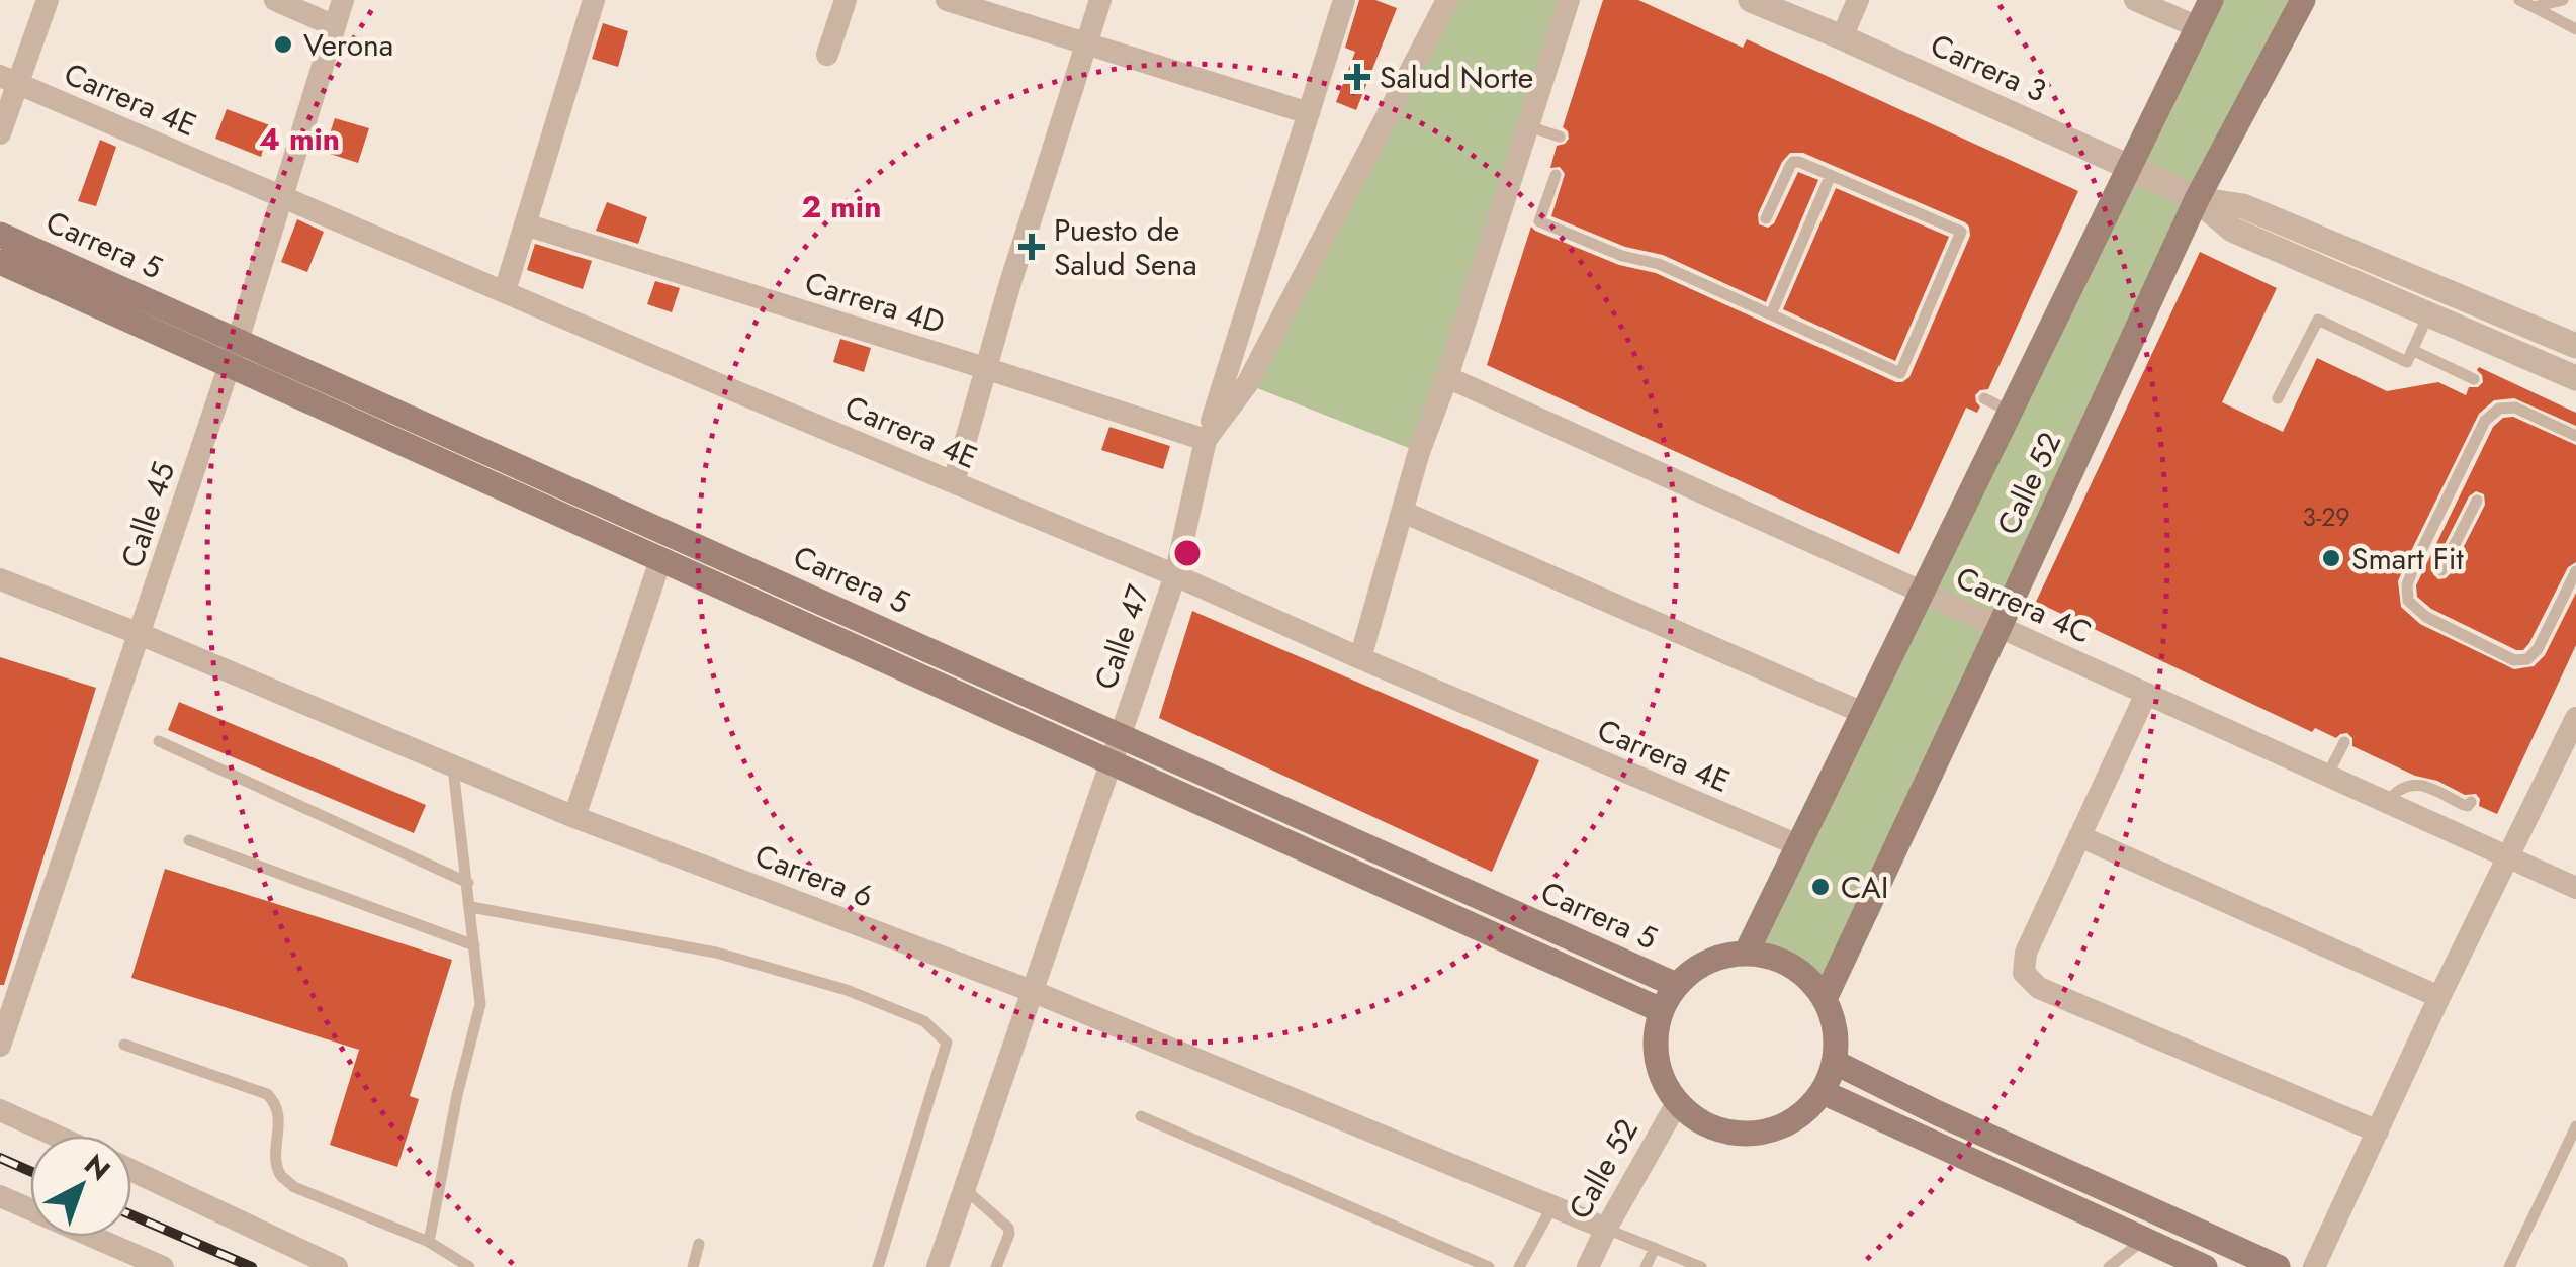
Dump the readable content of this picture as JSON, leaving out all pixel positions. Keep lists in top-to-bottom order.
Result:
{
  "streets": {
    "main road": ["Carrera 5", "Calle 52"],
    "street": [
      "Carrera 3",
      "Carrera 4E",
      "Carrera 4D",
      "Calle 45",
      "Carrera 4C",
      "Calle 47",
      "Carrera 6"
    ]
  },
  "crossings": [
    ["Carrera 3", "Calle 52"],
    ["Carrera 4E", "Calle 52"],
    ["Carrera 4E", "Calle 45"],
    ["Carrera 4E", "Calle 47"],
    ["Carrera 5", "Calle 52"],
    ["Carrera 5", "Calle 45"],
    ["Carrera 5", "Calle 47"],
    ["Carrera 4D", "Calle 47"],
    ["Calle 52", "Carrera 4C"],
    ["Calle 52", "Carrera 6"],
    ["Calle 45", "Carrera 6"],
    ["Calle 47", "Carrera 6"]
  ],
  "places": {
    "other": ["Verona", "Smart Fit", "CAI"],
    "health": ["Salud Norte", "Puesto de Salud Sena"]
  },
  "house_numbers": ["3-29"],
  "north": "top right",
  "rings": ["4 min", "2 min"]
}
